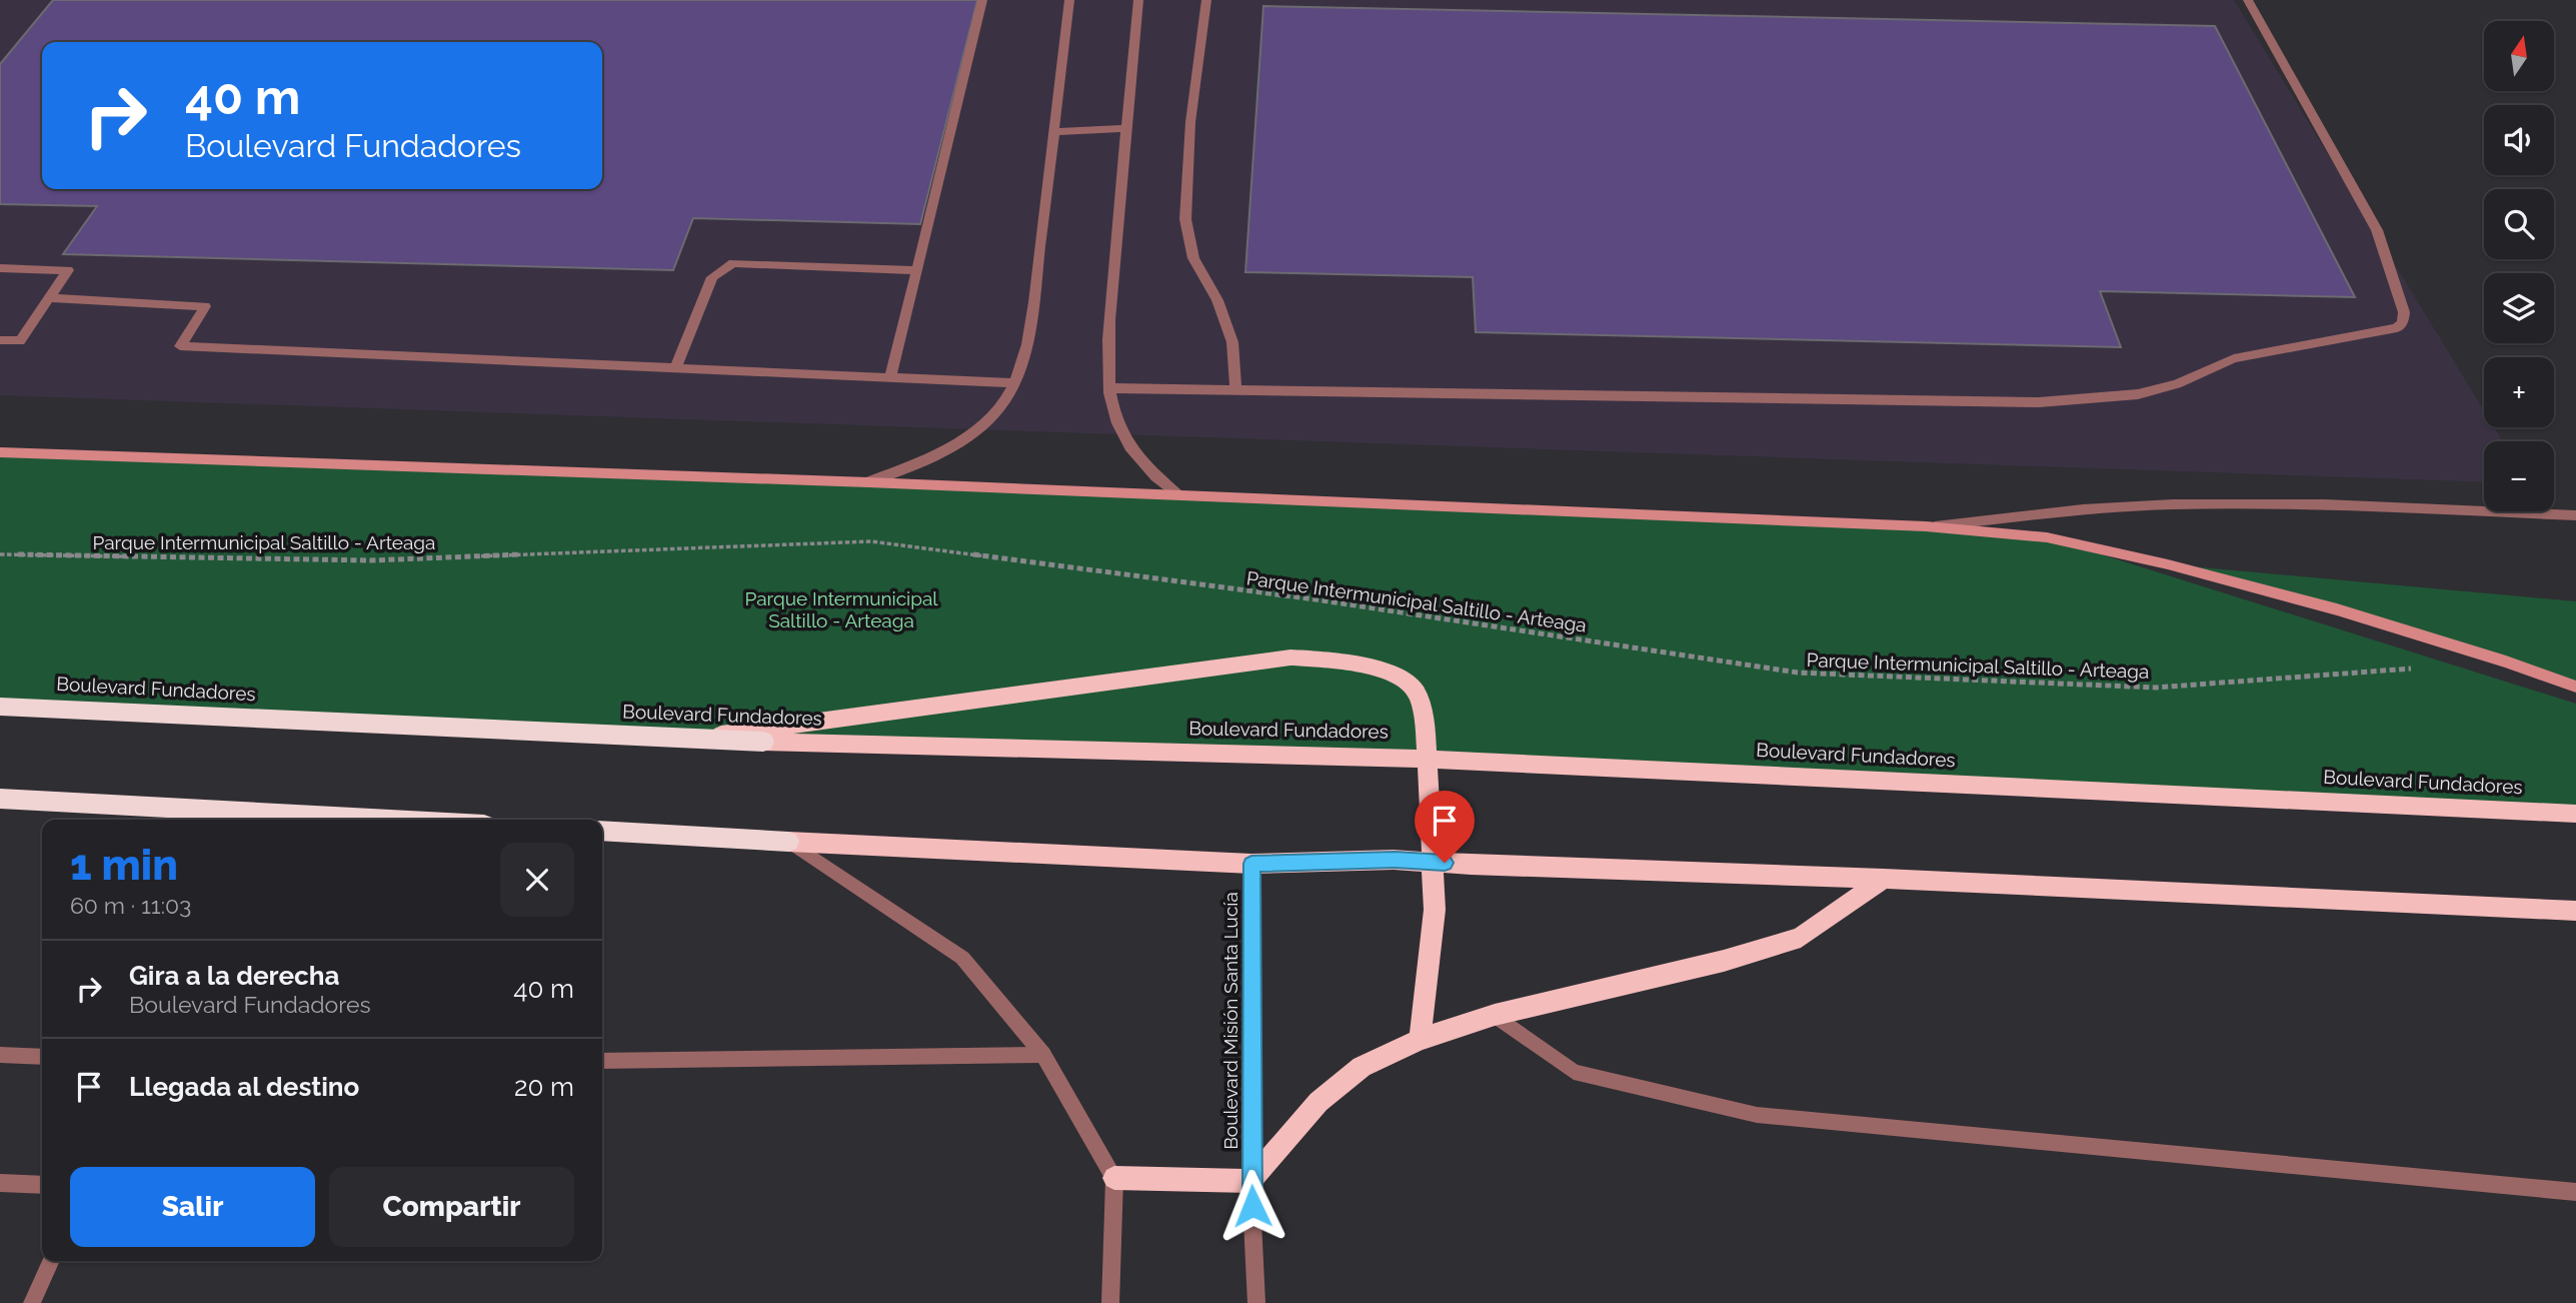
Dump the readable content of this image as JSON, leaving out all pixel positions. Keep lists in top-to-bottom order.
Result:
{
  "streets": {
    "highway": ["Boulevard Fundadores"],
    "street": ["Boulevard Misión Santa Lucía"],
    "path": ["Parque Intermunicipal Saltillo - Arteaga"]
  },
  "parks": ["Parque Intermunicipal Saltillo - Arteaga"],
  "north": "top",
  "page": {
    "map_buttons": ["+", "−"],
    "turn": ["40 m", "Boulevard Fundadores"],
    "heading": ["1 min", "60 m · 11:03"],
    "list": [
      {
        "name": "Gira a la derecha",
        "note": "Boulevard Fundadores",
        "value": "40 m"
      },
      {
        "name": "Llegada al destino",
        "value": "20 m"
      }
    ],
    "buttons": ["Salir", "Compartir"]
  }
}
